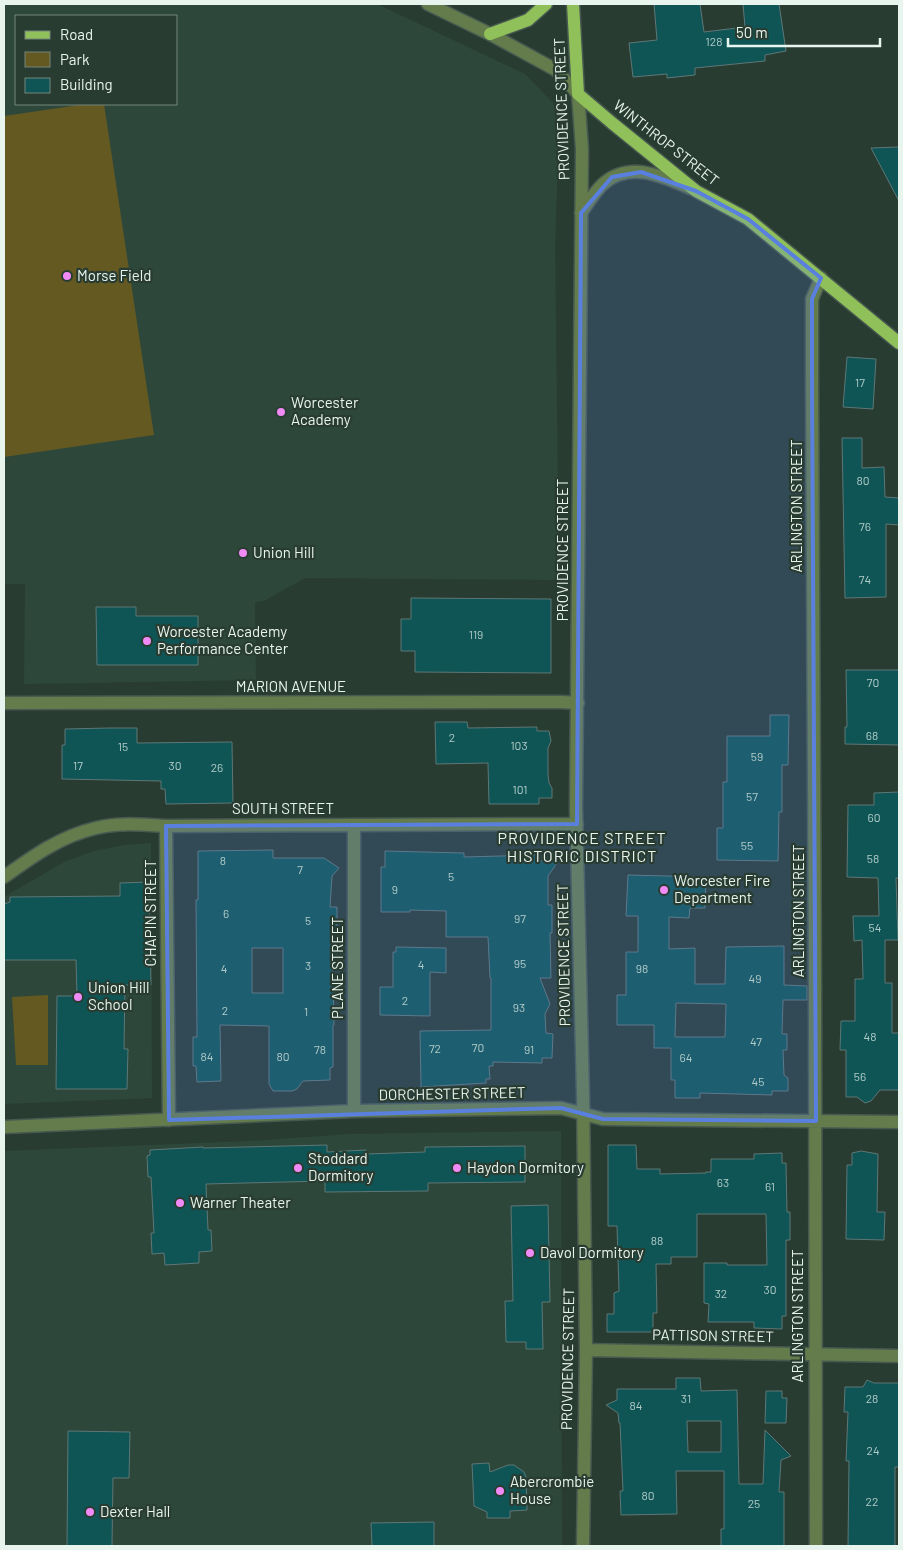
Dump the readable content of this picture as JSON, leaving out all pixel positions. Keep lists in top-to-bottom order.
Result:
{
  "streets": {
    "main road": ["PROVIDENCE STREET", "WINTHROP STREET"],
    "street": [
      "ARLINGTON STREET",
      "MARION AVENUE",
      "SOUTH STREET",
      "CHAPIN STREET",
      "PLANE STREET",
      "DORCHESTER STREET",
      "PATTISON STREET"
    ]
  },
  "crossings": [
    ["PROVIDENCE STREET", "WINTHROP STREET"],
    ["PROVIDENCE STREET", "MARION AVENUE"],
    ["PROVIDENCE STREET", "SOUTH STREET"],
    ["PROVIDENCE STREET", "DORCHESTER STREET"],
    ["PROVIDENCE STREET", "PATTISON STREET"],
    ["WINTHROP STREET", "ARLINGTON STREET"],
    ["ARLINGTON STREET", "DORCHESTER STREET"],
    ["ARLINGTON STREET", "PATTISON STREET"],
    ["SOUTH STREET", "CHAPIN STREET"],
    ["SOUTH STREET", "PLANE STREET"],
    ["CHAPIN STREET", "DORCHESTER STREET"],
    ["PLANE STREET", "DORCHESTER STREET"]
  ],
  "districts": ["PROVIDENCE STREET HISTORIC DISTRICT"],
  "places": [
    "Morse Field",
    "Worcester Academy",
    "Union Hill",
    "Worcester Academy Performance Center",
    "Worcester Fire Department",
    "Union Hill School",
    "Stoddard Dormitory",
    "Haydon Dormitory",
    "Warner Theater",
    "Davol Dormitory",
    "Abercrombie House",
    "Dexter Hall"
  ],
  "house_numbers": [
    "128",
    "17",
    "80",
    "76",
    "74",
    "119",
    "70",
    "68",
    "2",
    "103",
    "15",
    "59",
    "17",
    "30",
    "26",
    "101",
    "57",
    "60",
    "55",
    "58",
    "8",
    "7",
    "5",
    "9",
    "6",
    "97",
    "5",
    "54",
    "95",
    "4",
    "3",
    "4",
    "98",
    "49",
    "2",
    "93",
    "2",
    "1",
    "48",
    "47",
    "70",
    "72",
    "78",
    "91",
    "84",
    "80",
    "64",
    "56",
    "45",
    "63",
    "61",
    "88",
    "30",
    "32",
    "31",
    "28",
    "84",
    "24",
    "80",
    "22",
    "25"
  ],
  "legend": ["Road", "Park", "Building"],
  "scale_bar": "50 m"
}
